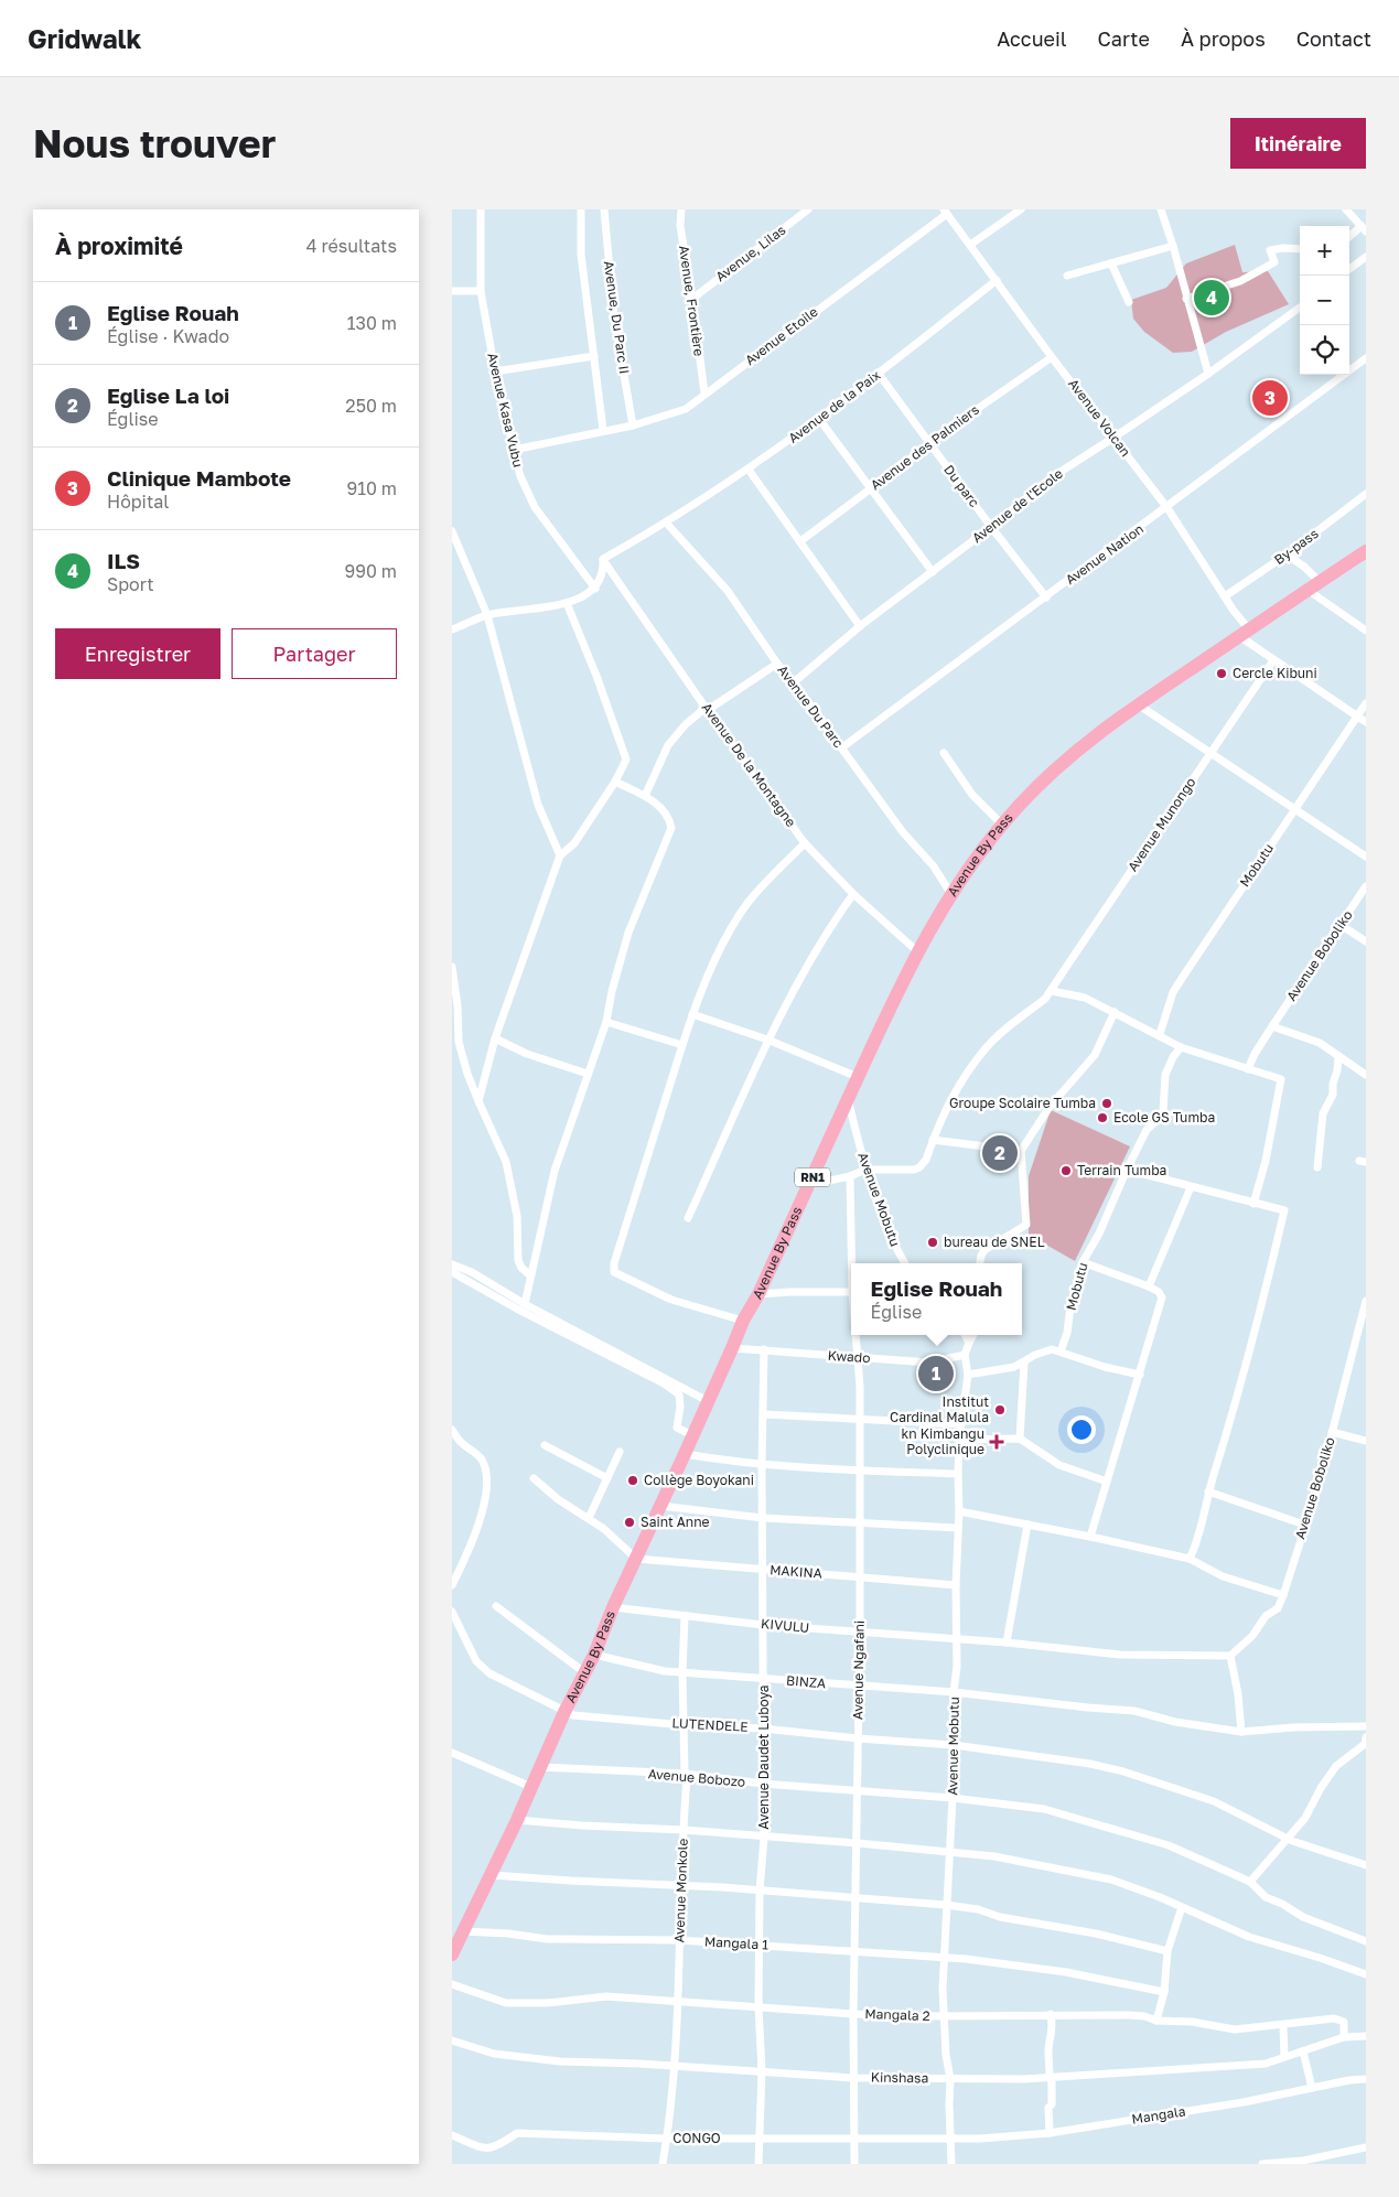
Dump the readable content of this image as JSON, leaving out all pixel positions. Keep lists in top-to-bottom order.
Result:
{
  "streets": {
    "highway": ["Avenue By Pass", "RN1"],
    "street": [
      "Avenue, Lilas",
      "Avenue, Frontière",
      "Avenue, Du Parc II",
      "Avenue Etoile",
      "Avenue de la Paix",
      "Avenue Kasa Vubu",
      "Avenue Volcan",
      "Avenue des Palmiers",
      "Du parc",
      "Avenue de l'Ecole",
      "By-pass",
      "Avenue Nation",
      "Avenue Du Parc",
      "Avenue De la Montagne",
      "Avenue Munongo",
      "Mobutu",
      "Avenue Boboliko",
      "Avenue Mobutu",
      "Kwado",
      "MAKINA",
      "KIVULU",
      "Avenue Ngafani",
      "BINZA",
      "LUTENDELE",
      "Avenue Daudet Luboya",
      "Avenue Bobozo",
      "Avenue Monkole",
      "Mangala 1",
      "Mangala 2",
      "Kinshasa",
      "Mangala",
      "CONGO"
    ]
  },
  "crossings": [
    ["Avenue, Lilas", "Avenue, Frontière"],
    ["Avenue, Frontière", "Avenue Etoile"],
    ["Avenue, Du Parc II", "Avenue Etoile"],
    ["Avenue Etoile", "Avenue Kasa Vubu"],
    ["Avenue Etoile", "Avenue Volcan"],
    ["Avenue de la Paix", "Avenue Volcan"],
    ["Avenue de la Paix", "Du parc"],
    ["Avenue de la Paix", "Avenue Du Parc"],
    ["Avenue de la Paix", "Avenue De la Montagne"],
    ["Avenue Volcan", "Avenue des Palmiers"],
    ["Avenue Volcan", "Avenue de l'Ecole"],
    ["Avenue Volcan", "By-pass"],
    ["Avenue Volcan", "Avenue Nation"],
    ["Avenue Volcan", "Avenue Munongo"],
    ["Avenue Volcan", "Avenue By Pass"],
    ["Avenue Volcan", "Mobutu"],
    ["Avenue des Palmiers", "Du parc"],
    ["Du parc", "Avenue de l'Ecole"],
    ["Du parc", "Avenue Nation"],
    ["Avenue de l'Ecole", "Avenue Du Parc"],
    ["Avenue Nation", "Avenue Du Parc"],
    ["Avenue Du Parc", "Avenue By Pass"],
    ["Avenue De la Montagne", "Avenue By Pass"],
    ["Avenue Munongo", "Avenue Mobutu"],
    ["Avenue By Pass", "Avenue Mobutu"],
    ["Avenue By Pass", "Kwado"],
    ["Avenue By Pass", "MAKINA"],
    ["Avenue By Pass", "KIVULU"],
    ["Avenue By Pass", "BINZA"],
    ["Avenue By Pass", "LUTENDELE"],
    ["Avenue By Pass", "Avenue Bobozo"],
    ["Avenue By Pass", "Mangala 1"],
    ["Avenue Boboliko", "KIVULU"],
    ["Avenue Mobutu", "Kwado"],
    ["Avenue Mobutu", "MAKINA"],
    ["Avenue Mobutu", "KIVULU"],
    ["Avenue Mobutu", "BINZA"],
    ["Avenue Mobutu", "LUTENDELE"],
    ["Avenue Mobutu", "Avenue Bobozo"],
    ["Avenue Mobutu", "Mangala 1"],
    ["Avenue Mobutu", "Mangala 2"],
    ["Avenue Mobutu", "Kinshasa"],
    ["Avenue Mobutu", "Mangala"],
    ["Avenue Mobutu", "CONGO"],
    ["Kwado", "Avenue Ngafani"],
    ["Kwado", "Avenue Daudet Luboya"],
    ["MAKINA", "Avenue Ngafani"],
    ["MAKINA", "Avenue Daudet Luboya"],
    ["KIVULU", "Avenue Ngafani"],
    ["KIVULU", "Avenue Daudet Luboya"],
    ["KIVULU", "Avenue Monkole"],
    ["Avenue Ngafani", "BINZA"],
    ["Avenue Ngafani", "LUTENDELE"],
    ["Avenue Ngafani", "Avenue Bobozo"],
    ["Avenue Ngafani", "Mangala 1"],
    ["Avenue Ngafani", "Mangala 2"],
    ["Avenue Ngafani", "Kinshasa"],
    ["Avenue Ngafani", "CONGO"],
    ["BINZA", "Avenue Daudet Luboya"],
    ["BINZA", "Avenue Monkole"],
    ["LUTENDELE", "Avenue Daudet Luboya"],
    ["LUTENDELE", "Avenue Monkole"],
    ["Avenue Daudet Luboya", "Avenue Bobozo"],
    ["Avenue Daudet Luboya", "Mangala 1"],
    ["Avenue Daudet Luboya", "Mangala 2"],
    ["Avenue Daudet Luboya", "Kinshasa"],
    ["Avenue Daudet Luboya", "CONGO"],
    ["Avenue Bobozo", "Avenue Monkole"],
    ["Avenue Monkole", "Mangala 1"],
    ["Avenue Monkole", "Mangala 2"],
    ["Avenue Monkole", "Kinshasa"],
    ["Avenue Monkole", "CONGO"],
    ["Mangala 2", "Kinshasa"],
    ["Mangala", "CONGO"]
  ],
  "places": {
    "other": [
      "Cercle Kibuni",
      "Groupe Scolaire Tumba",
      "Ecole GS Tumba",
      "Terrain Tumba",
      "bureau de SNEL",
      "Institut Cardinal Malula",
      "Collège Boyokani",
      "Saint Anne"
    ],
    "health": ["kn Kimbangu Polyclinique"]
  },
  "page": {
    "header": "Gridwalk",
    "nav": [
      "Accueil",
      "Carte",
      "À propos",
      "Contact"
    ],
    "buttons": [
      "Itinéraire",
      ["Enregistrer", "Partager"]
    ],
    "title": "Nous trouver",
    "heading": ["À proximité", "4 résultats"],
    "map_buttons": ["+", "−"],
    "pins": [
      "4",
      "3",
      "2",
      "1"
    ],
    "list": [
      {
        "mark": "1",
        "name": "Eglise Rouah",
        "note": "Église · Kwado",
        "value": "130 m"
      },
      {
        "mark": "2",
        "name": "Eglise La loi",
        "note": "Église",
        "value": "250 m"
      },
      {
        "mark": "3",
        "name": "Clinique Mambote",
        "note": "Hôpital",
        "value": "910 m"
      },
      {
        "mark": "4",
        "name": "ILS",
        "note": "Sport",
        "value": "990 m"
      }
    ],
    "popup": ["Eglise Rouah", "Église"]
  }
}
